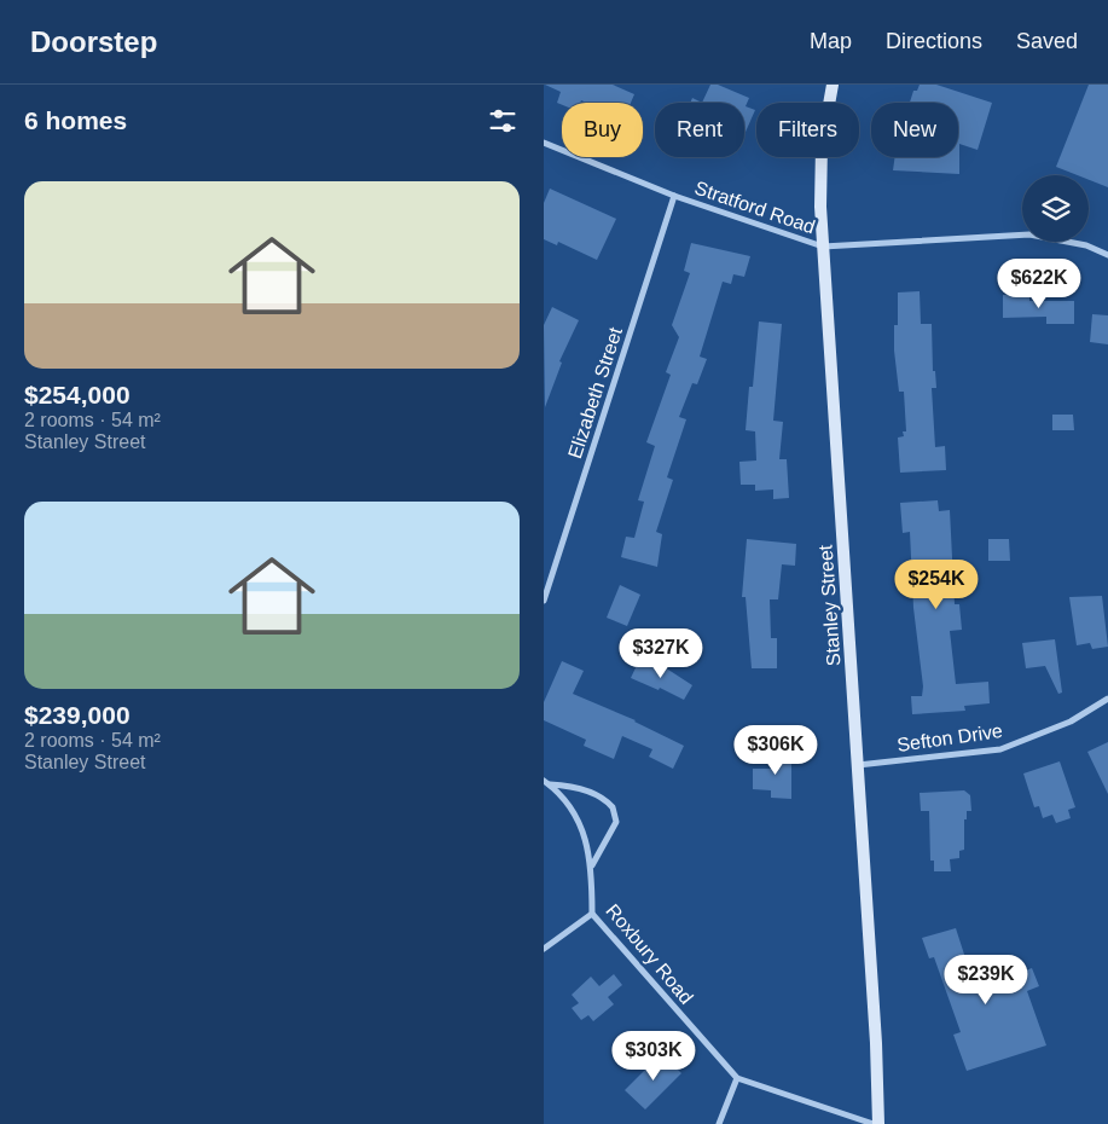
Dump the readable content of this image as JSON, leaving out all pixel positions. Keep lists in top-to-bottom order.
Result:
{
  "streets": {
    "main road": ["Stanley Street"],
    "street": [
      "Stratford Road",
      "Elizabeth Street",
      "Sefton Drive",
      "Roxbury Road"
    ]
  },
  "crossings": [
    ["Stratford Road", "Elizabeth Street"],
    ["Stratford Road", "Stanley Street"],
    ["Stanley Street", "Sefton Drive"]
  ],
  "page": {
    "header": "Doorstep",
    "nav": ["Map", "Directions", "Saved"],
    "heading": "6 homes",
    "chip": [
      "Buy",
      "Rent",
      "Filters",
      "New"
    ],
    "list": [
      {
        "name": "$254,000",
        "note": "2 rooms · 54 m² · Stanley Street"
      },
      {
        "name": "$239,000",
        "note": "2 rooms · 54 m² · Stanley Street"
      }
    ],
    "price": [
      "$622K",
      "$254K",
      "$327K",
      "$306K",
      "$239K",
      "$303K"
    ]
  }
}
